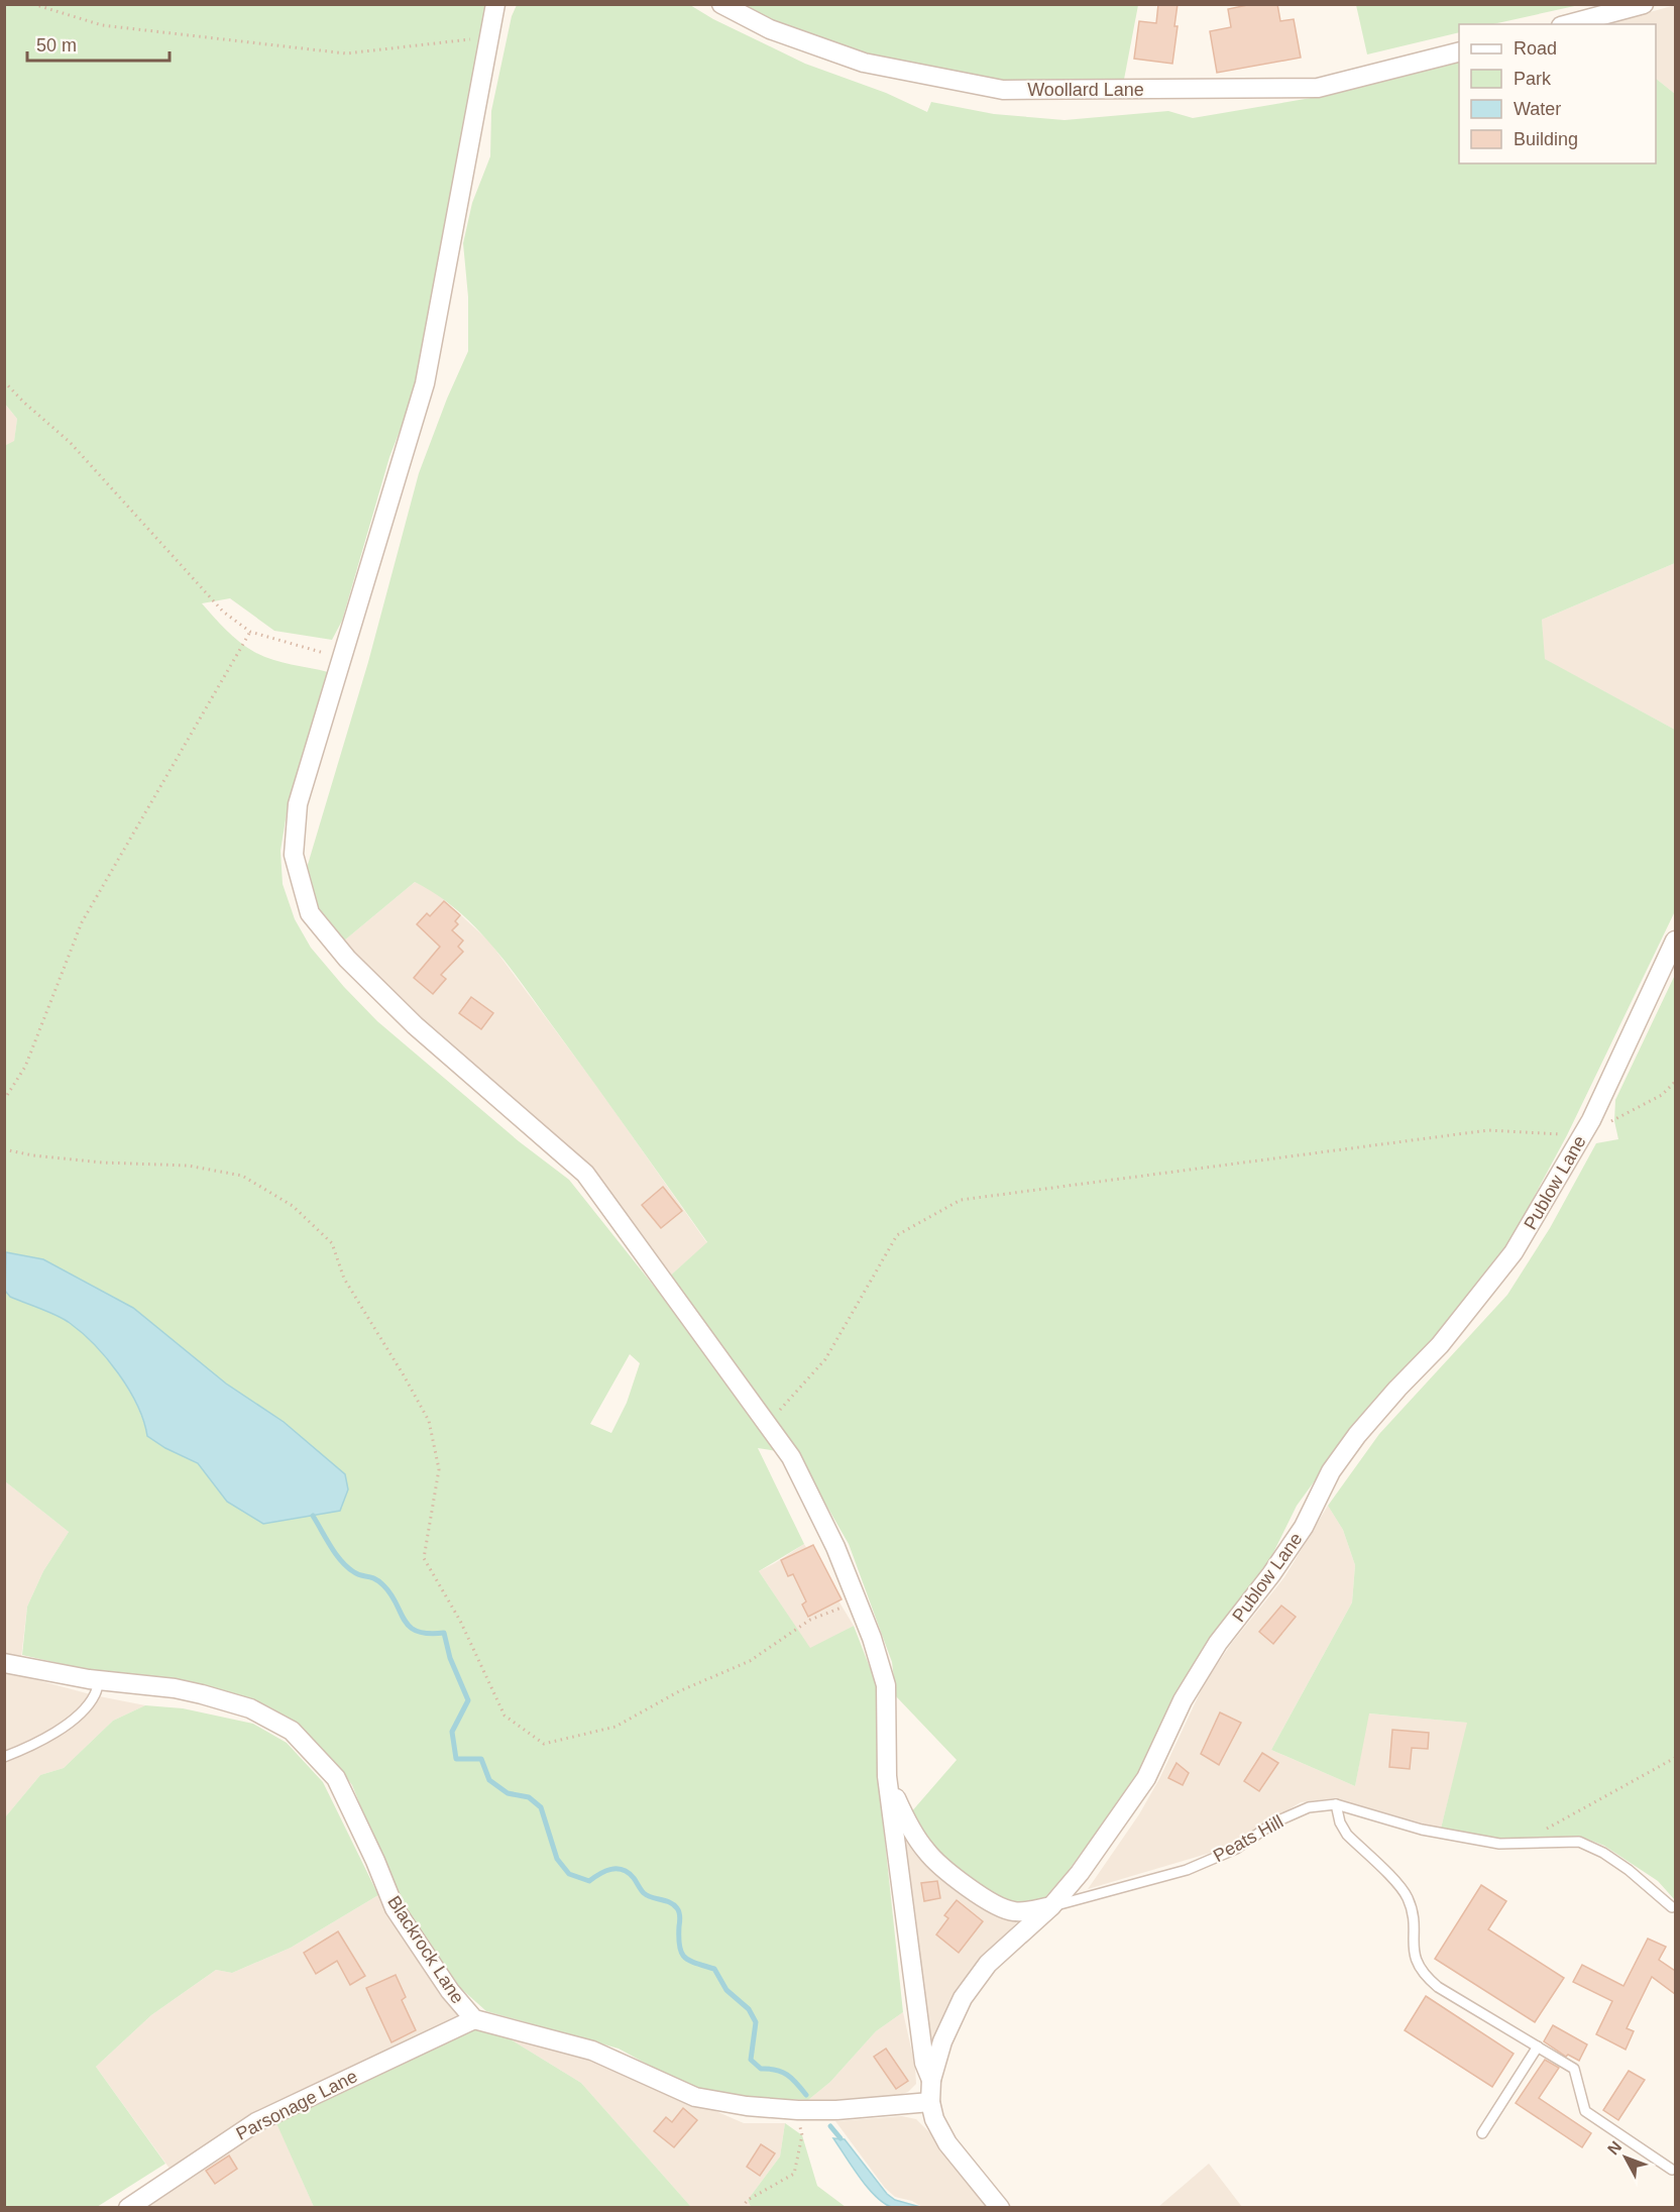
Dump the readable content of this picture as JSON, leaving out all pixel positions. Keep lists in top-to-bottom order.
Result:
{
  "streets": {
    "street": [
      "Woollard Lane",
      "Publow Lane",
      "Blackrock Lane",
      "Parsonage Lane"
    ],
    "lane": ["Peats Hill"]
  },
  "crossings": [
    ["Publow Lane", "Peats Hill"],
    ["Publow Lane", "Blackrock Lane"],
    ["Blackrock Lane", "Parsonage Lane"]
  ],
  "legend": [
    "Road",
    "Park",
    "Water",
    "Building"
  ],
  "scale_bar": "50 m",
  "north": "top left"
}
